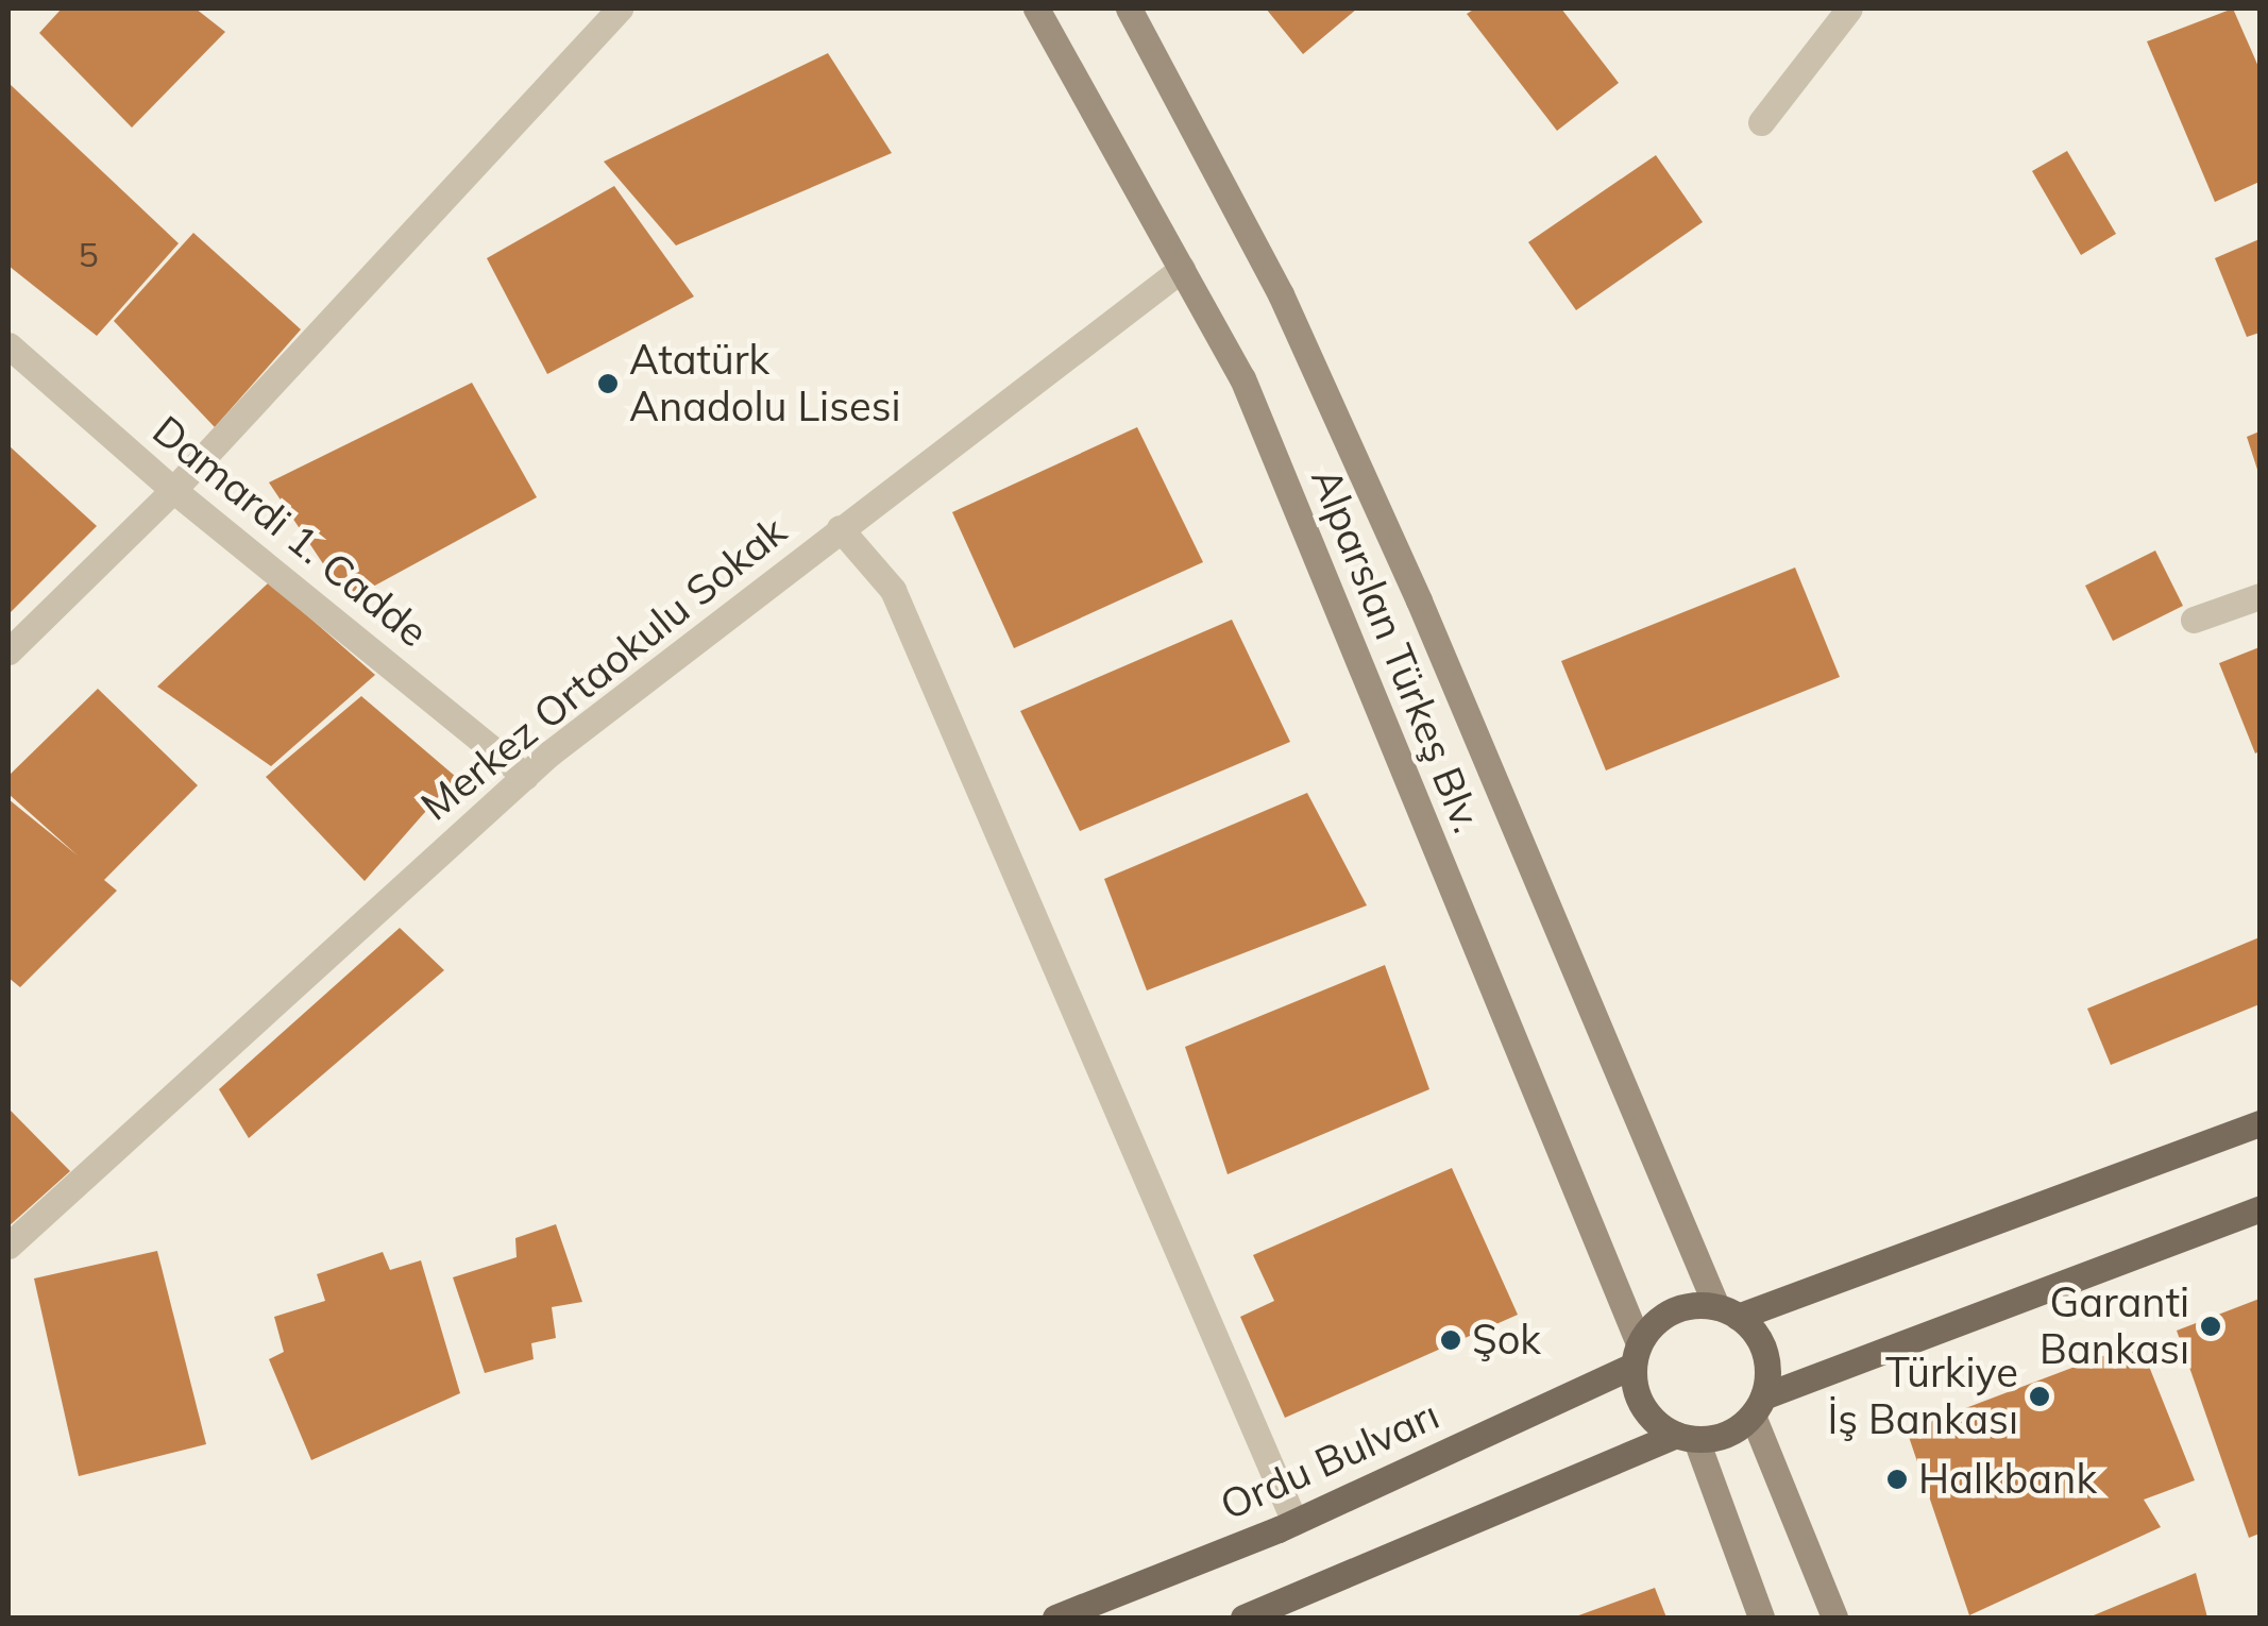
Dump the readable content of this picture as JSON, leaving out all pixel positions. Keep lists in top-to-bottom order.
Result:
{
  "streets": {
    "main road": ["Ordu Bulvarı"],
    "street": ["Damardi 1. Cadde", "Alparslan Türkeş Blv.", "Merkez Ortaokulu Sokak"]
  },
  "crossings": [
    ["Damardi 1. Cadde", "Merkez Ortaokulu Sokak"],
    ["Alparslan Türkeş Blv.", "Merkez Ortaokulu Sokak"],
    ["Alparslan Türkeş Blv.", "Ordu Bulvarı"]
  ],
  "places": [
    "Atatürk Anadolu Lisesi",
    "Garanti Bankası",
    "Şok",
    "Türkiye İş Bankası",
    "Halkbank"
  ],
  "house_numbers": ["5"]
}
